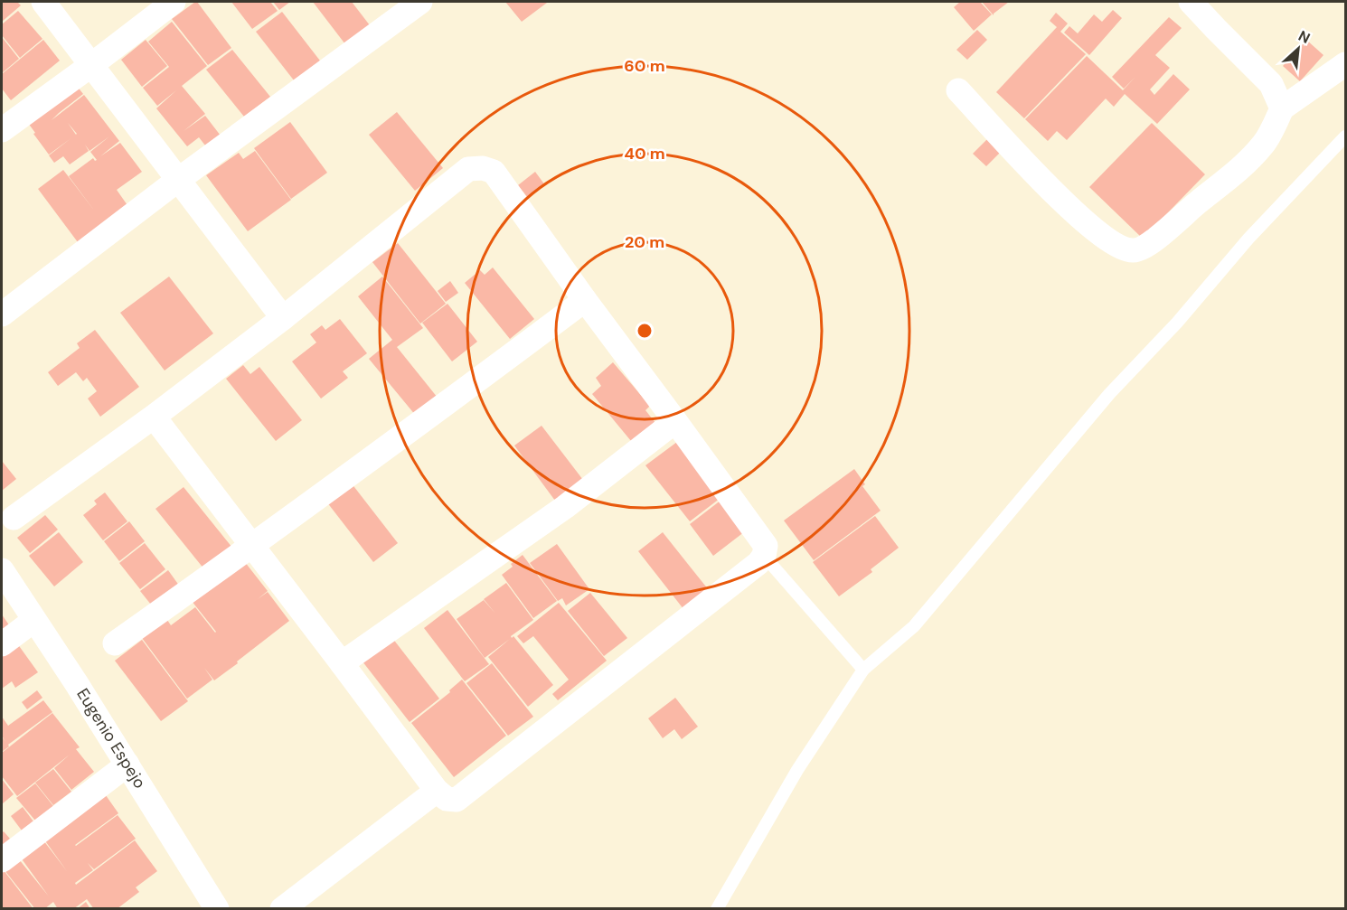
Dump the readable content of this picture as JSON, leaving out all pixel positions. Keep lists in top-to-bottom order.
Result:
{
  "streets": {
    "street": ["Eugenio Espejo"]
  },
  "north": "top right",
  "rings": ["60 m", "40 m", "20 m"]
}
